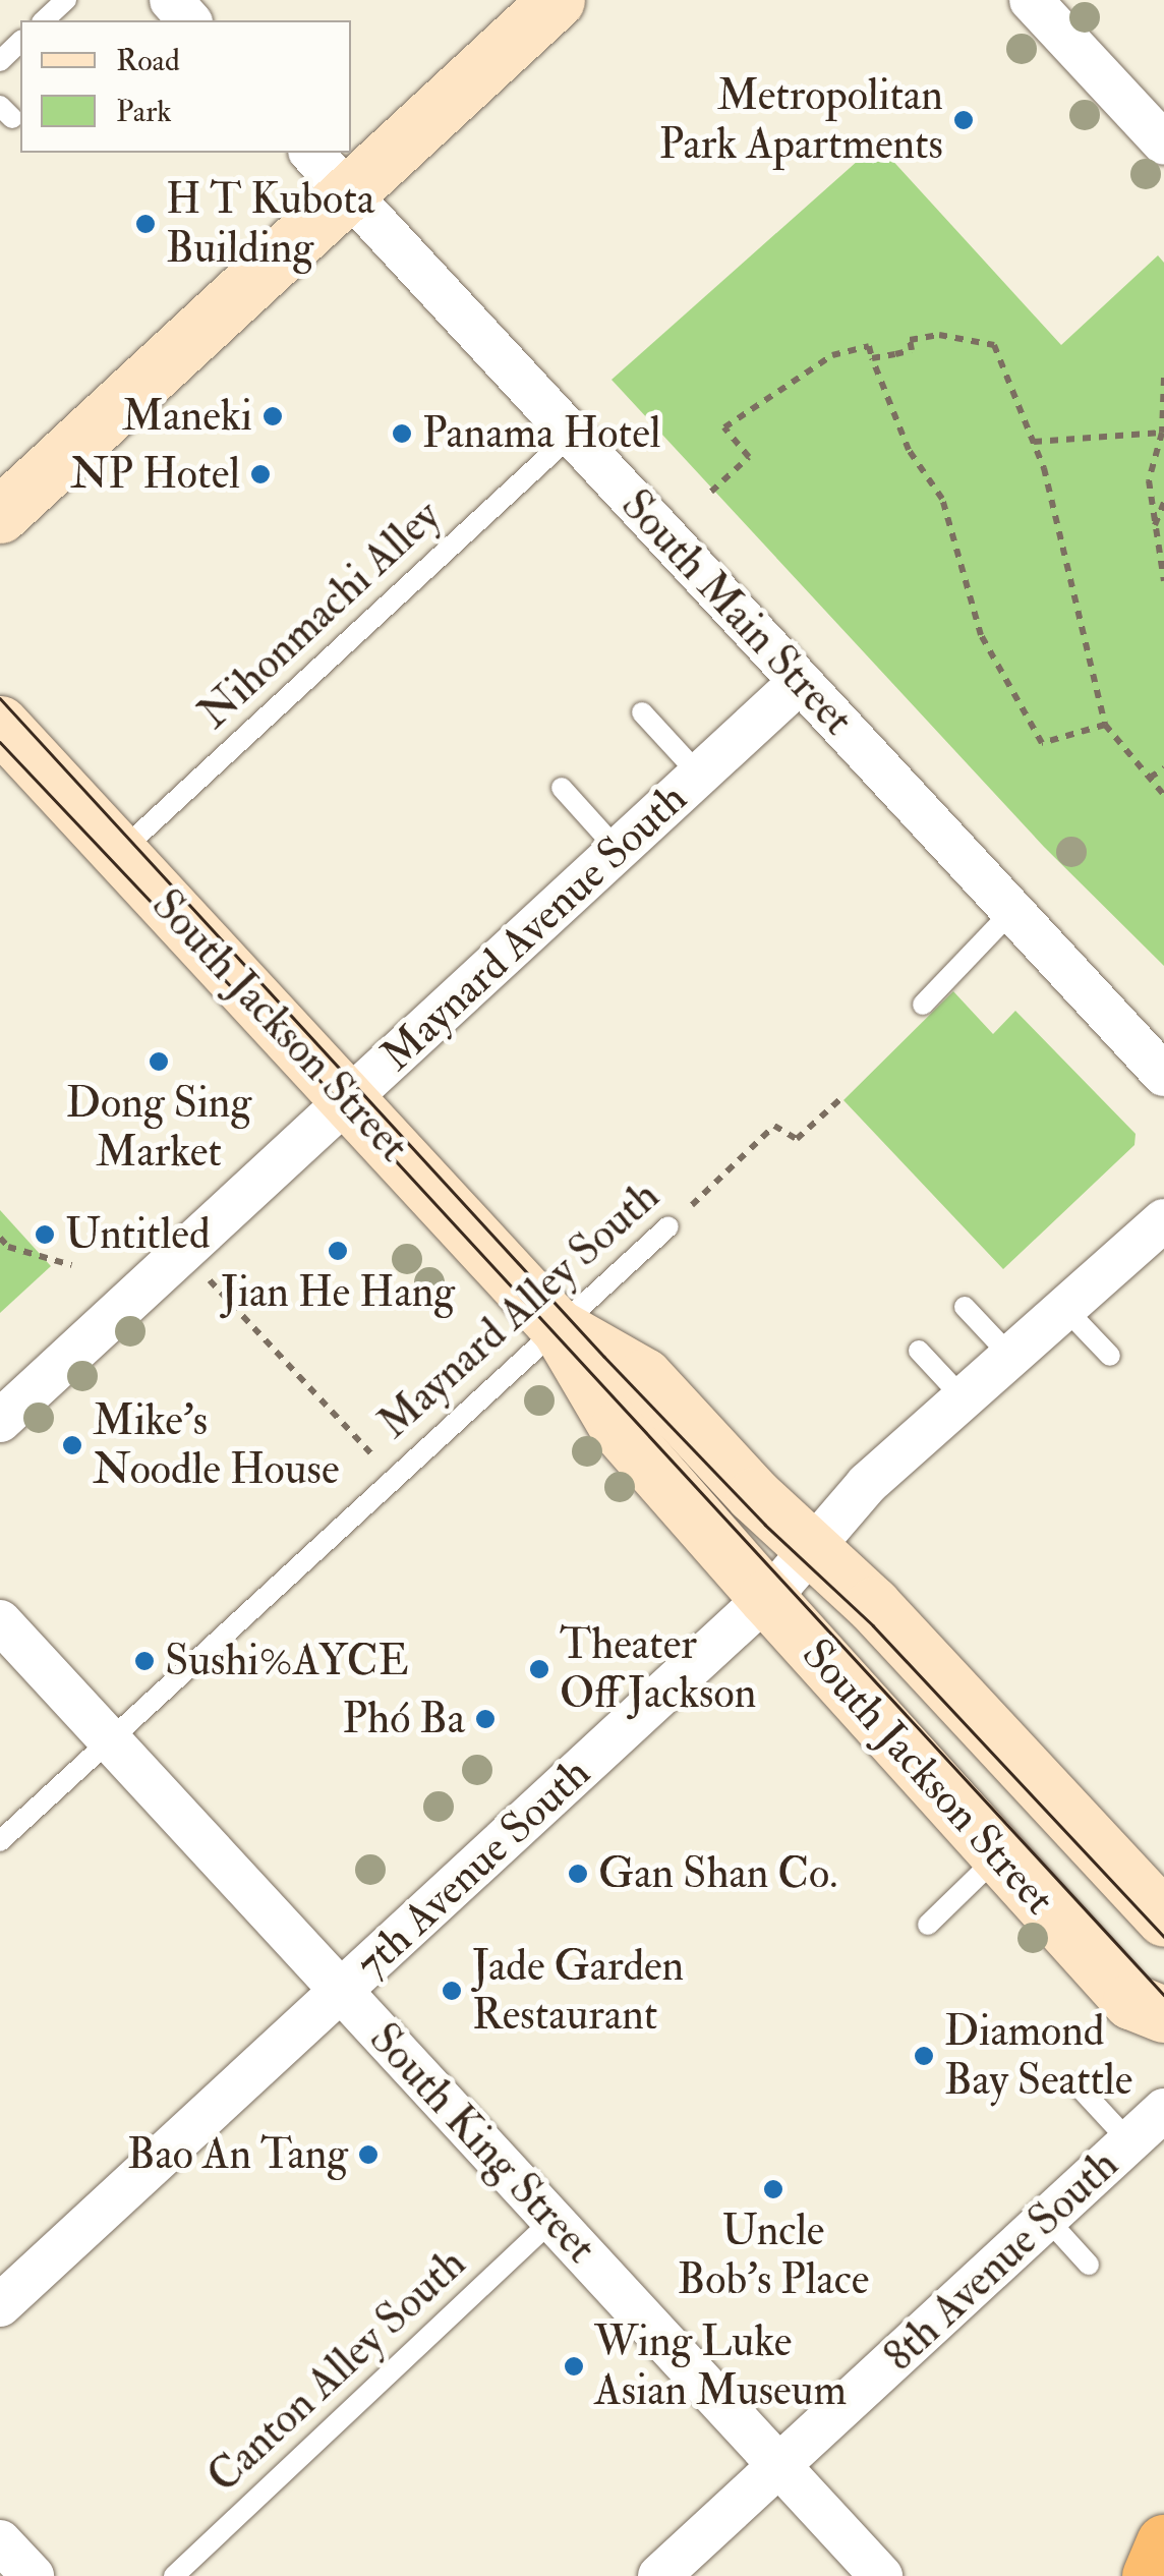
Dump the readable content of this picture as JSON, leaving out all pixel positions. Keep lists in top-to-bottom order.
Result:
{
  "streets": {
    "main road": ["South Jackson Street"],
    "street": [
      "South Main Street",
      "Maynard Avenue South",
      "7th Avenue South",
      "South King Street",
      "8th Avenue South"
    ],
    "lane": ["Nihonmachi Alley", "Maynard Alley South", "Canton Alley South"]
  },
  "crossings": [
    ["South Main Street", "Nihonmachi Alley"],
    ["South Main Street", "Maynard Avenue South"],
    ["Nihonmachi Alley", "South Jackson Street"],
    ["Maynard Avenue South", "South Jackson Street"],
    ["South Jackson Street", "Maynard Alley South"],
    ["South Jackson Street", "7th Avenue South"],
    ["Maynard Alley South", "South King Street"],
    ["7th Avenue South", "South King Street"],
    ["South King Street", "8th Avenue South"],
    ["South King Street", "Canton Alley South"]
  ],
  "places": [
    "Metropolitan Park Apartments",
    "H T Kubota Building",
    "Maneki",
    "Panama Hotel",
    "NP Hotel",
    "Dong Sing Market",
    "Untitled",
    "Jian He Hang",
    "Mike's Noodle House",
    "Sushi%AYCE",
    "Theater Off Jackson",
    "Phó Ba",
    "Gan Shan Co.",
    "Jade Garden Restaurant",
    "Diamond Bay Seattle",
    "Bao An Tang",
    "Uncle Bob's Place",
    "Wing Luke Asian Museum"
  ],
  "legend": ["Road", "Park"]
}
